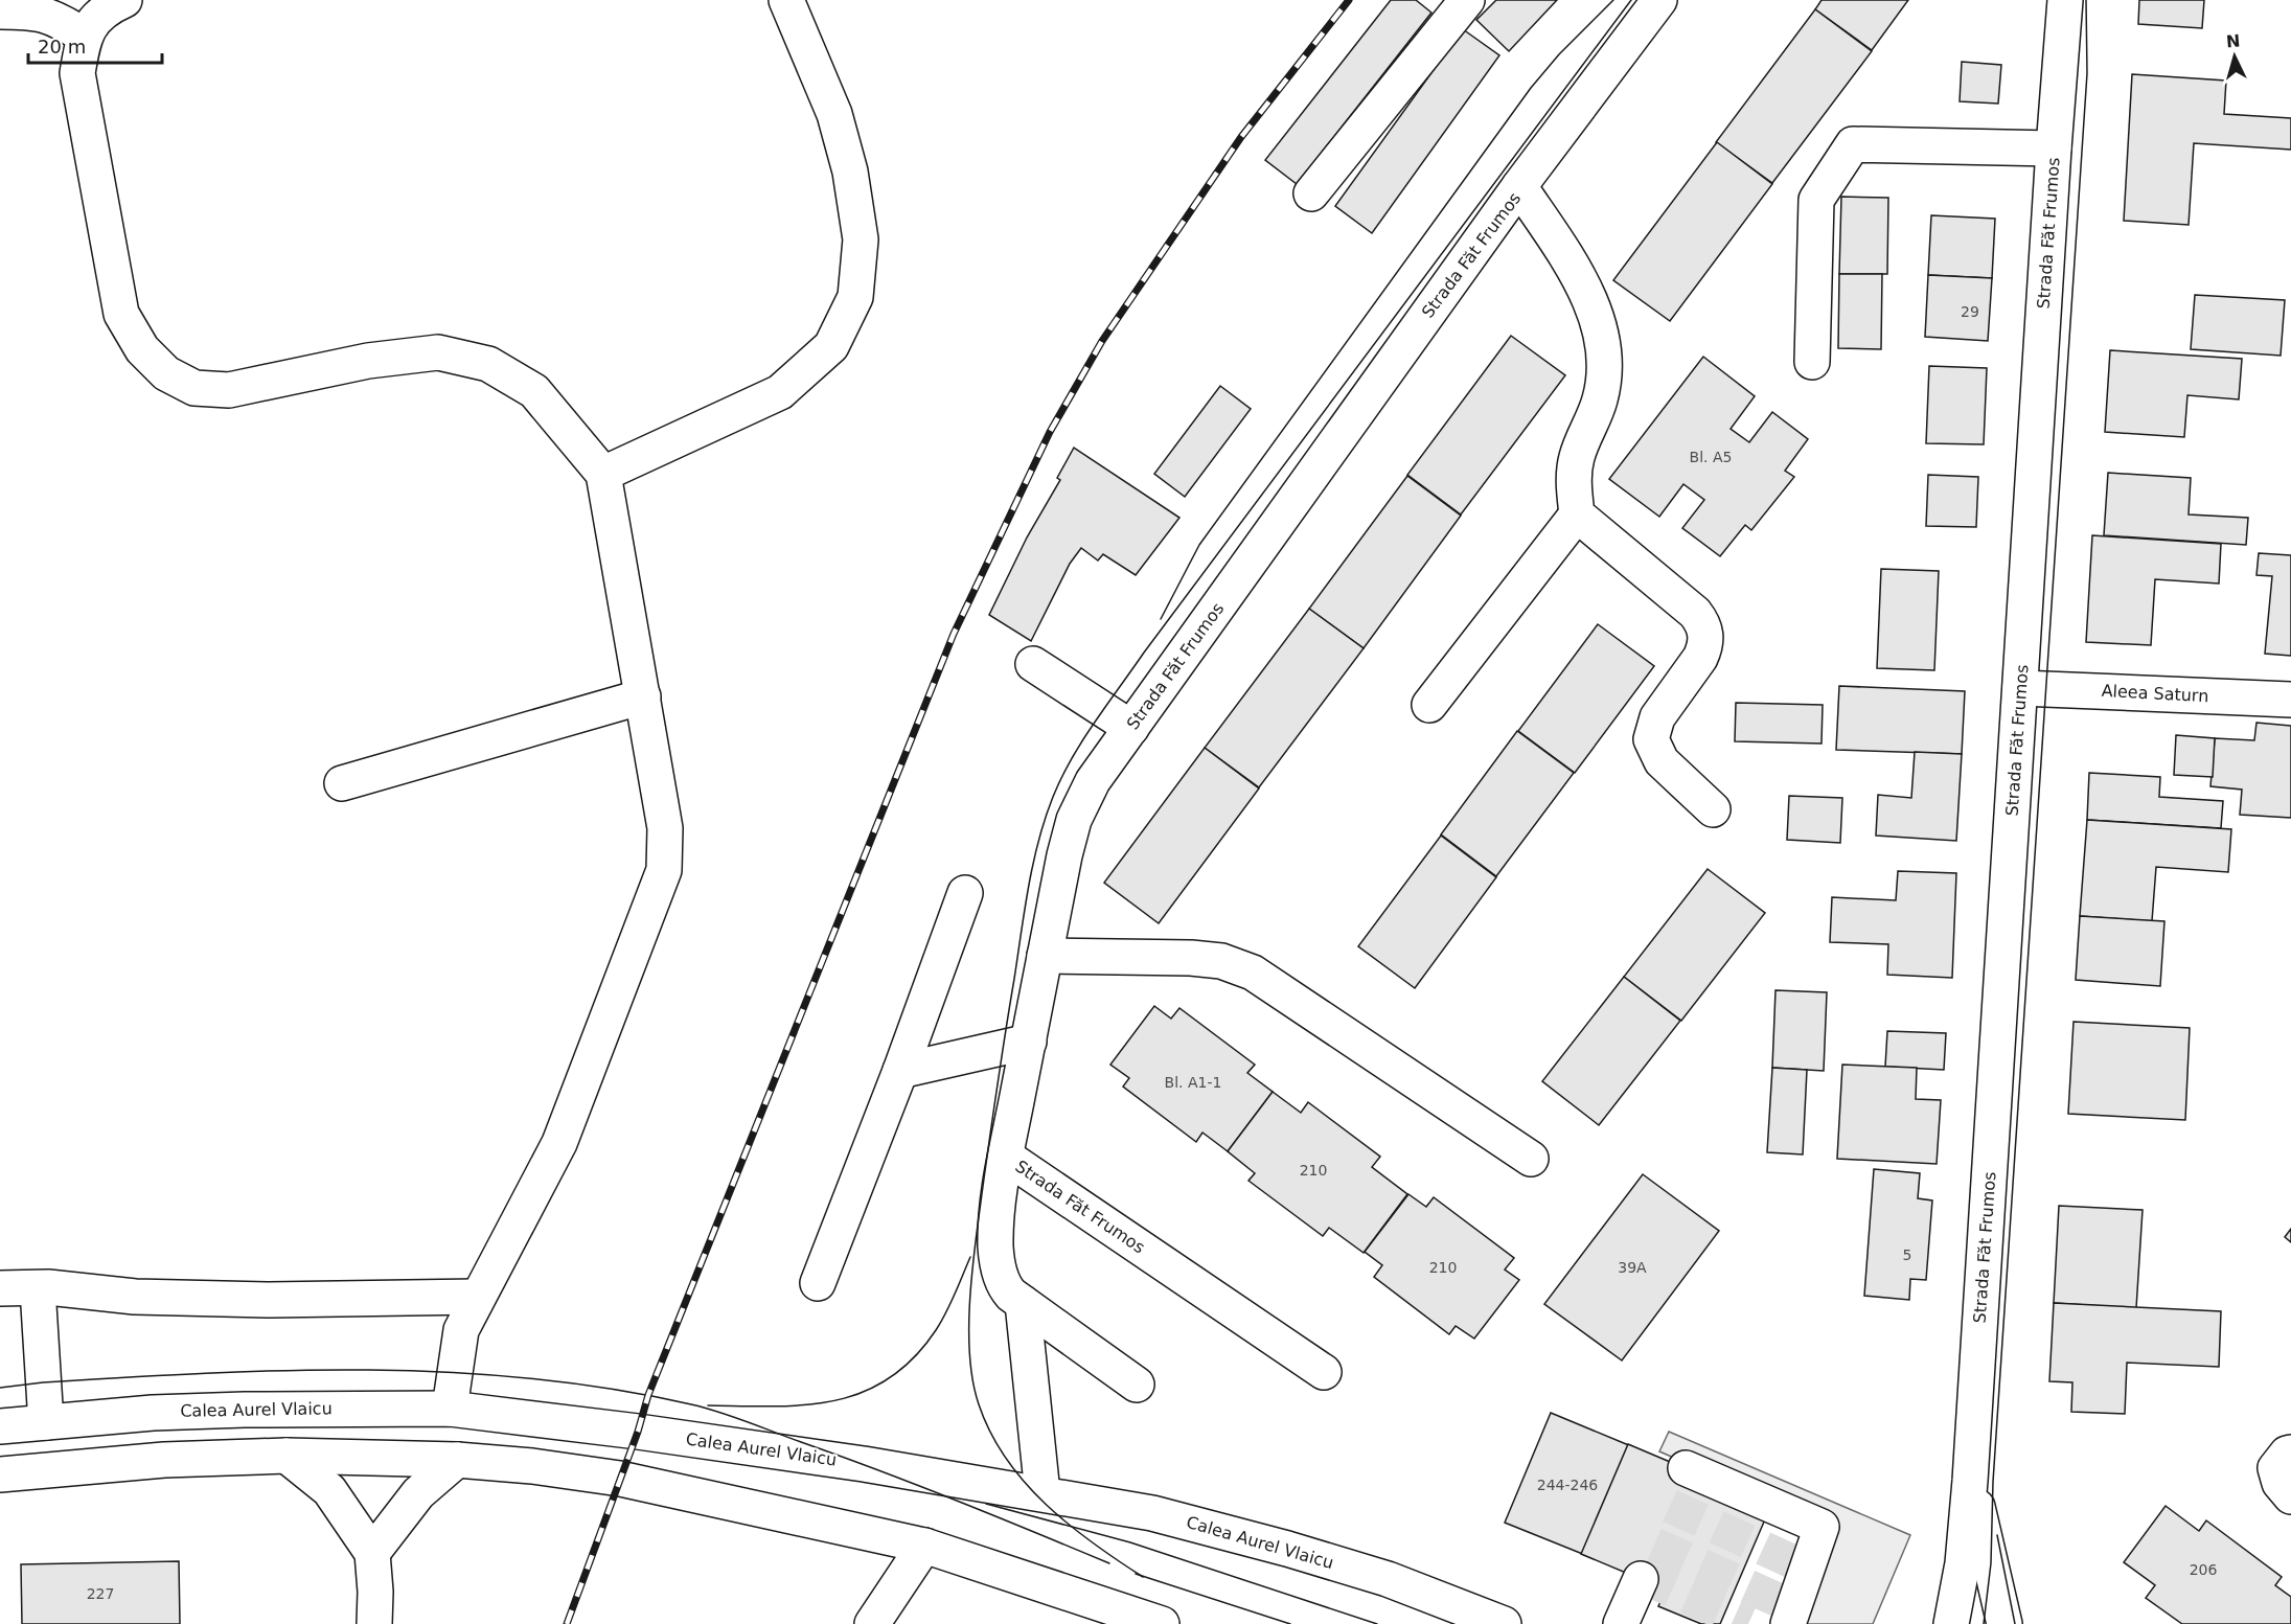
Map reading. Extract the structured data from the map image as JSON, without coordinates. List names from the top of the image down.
{
  "streets": {
    "main road": ["Strada Făt Frumos", "Aleea Saturn", "Calea Aurel Vlaicu"]
  },
  "crossings": [
    ["Strada Făt Frumos", "Aleea Saturn"]
  ],
  "house_numbers": [
    "29",
    "Bl. A5",
    "Bl. A1-1",
    "210",
    "5",
    "210",
    "39A",
    "244-246",
    "206",
    "227"
  ],
  "scale_bar": "20 m",
  "north": "top"
}
